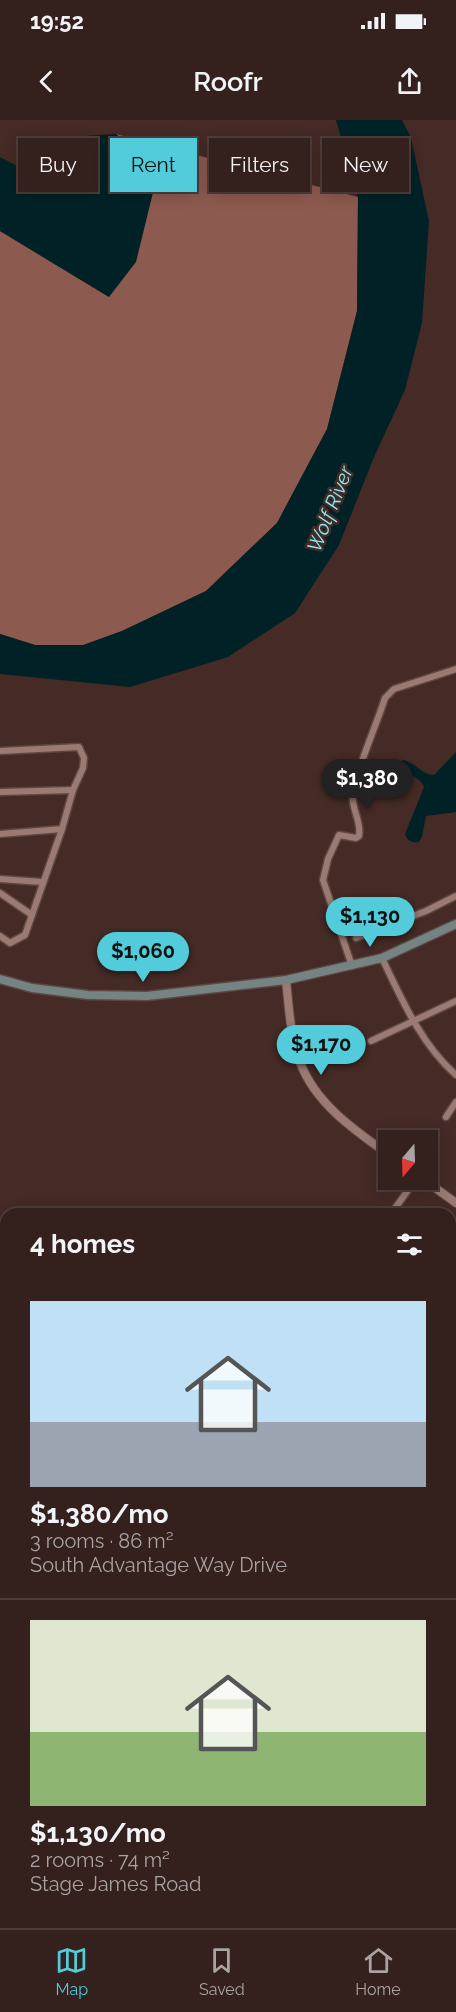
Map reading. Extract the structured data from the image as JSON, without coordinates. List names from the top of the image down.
{
  "water": ["Wolf River"],
  "north": "bottom",
  "page": {
    "status": "19:52",
    "header": "Roofr",
    "chip": [
      "Buy",
      "Rent",
      "Filters",
      "New"
    ],
    "price": [
      "$1,380",
      "$1,130",
      "$1,060",
      "$1,170"
    ],
    "heading": "4 homes",
    "list": [
      {
        "name": "$1,380/mo",
        "note": "3 rooms · 86 m² · South Advantage Way Drive"
      },
      {
        "name": "$1,130/mo",
        "note": "2 rooms · 74 m² · Stage James Road"
      }
    ],
    "tabs": ["Map", "Saved", "Home"]
  }
}
